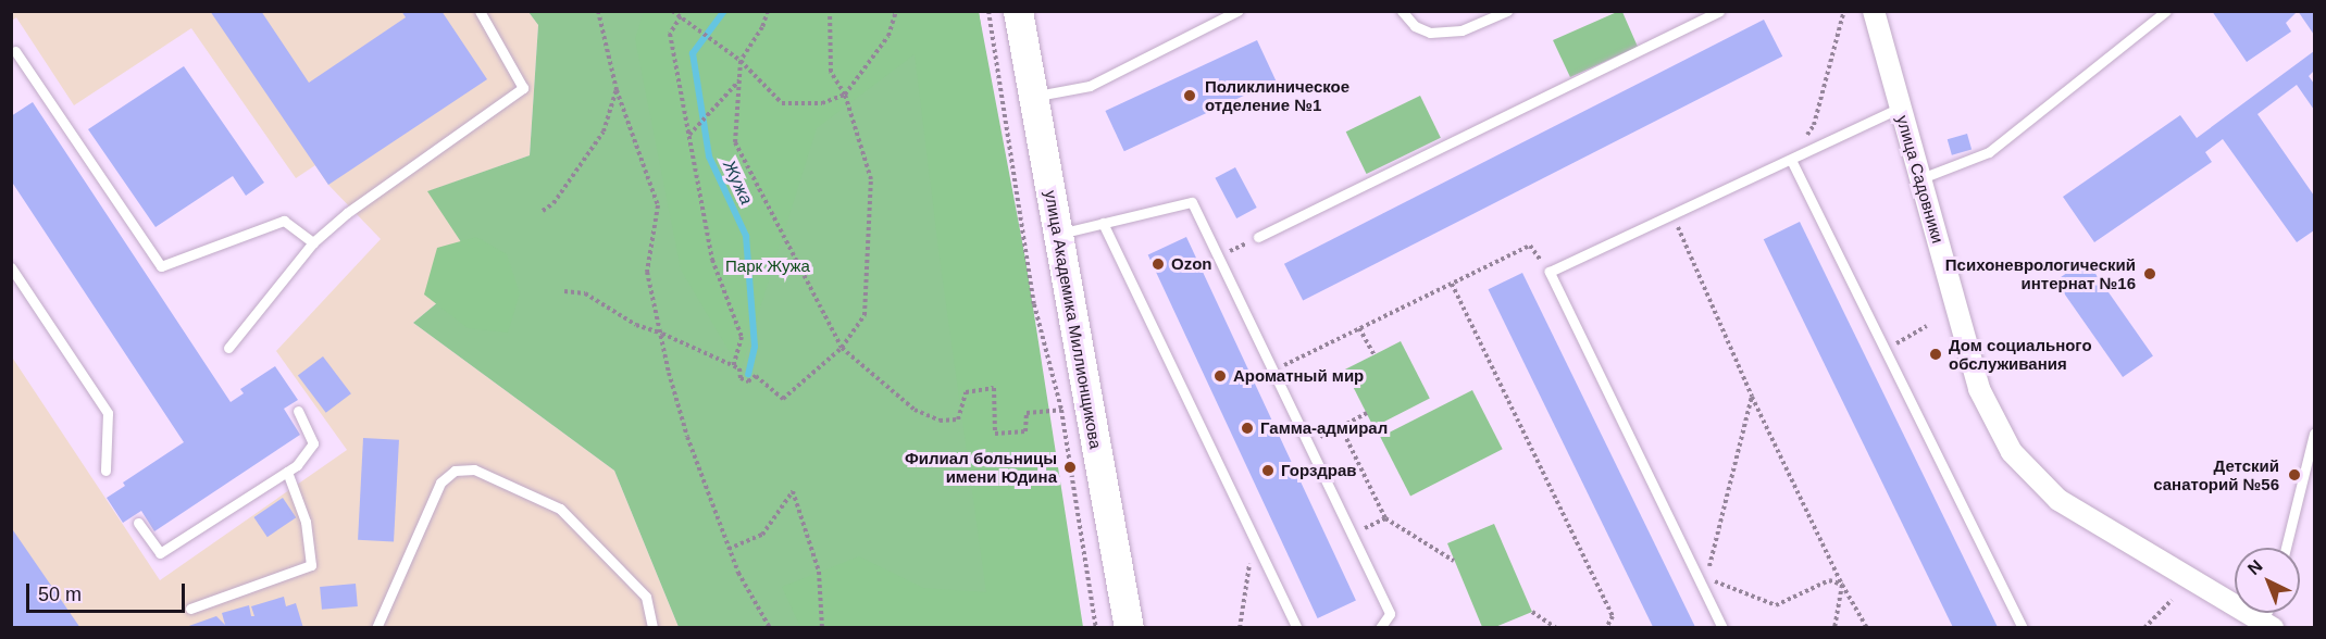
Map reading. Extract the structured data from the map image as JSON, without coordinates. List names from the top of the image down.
{
  "streets": {
    "street": ["улица Садовники", "улица Академика Миллионщикова"]
  },
  "water": ["Жужа"],
  "parks": ["Парк Жужа"],
  "places": [
    "Поликлиническое отделение №1",
    "Ozon",
    "Психоневрологический интернат №16",
    "Дом социального обслуживания",
    "Ароматный мир",
    "Гамма-адмирал",
    "Филиал больницы имени Юдина",
    "Горздрав",
    "Детский санаторий №56"
  ],
  "scale_bar": "50 m",
  "north": "top left"
}
